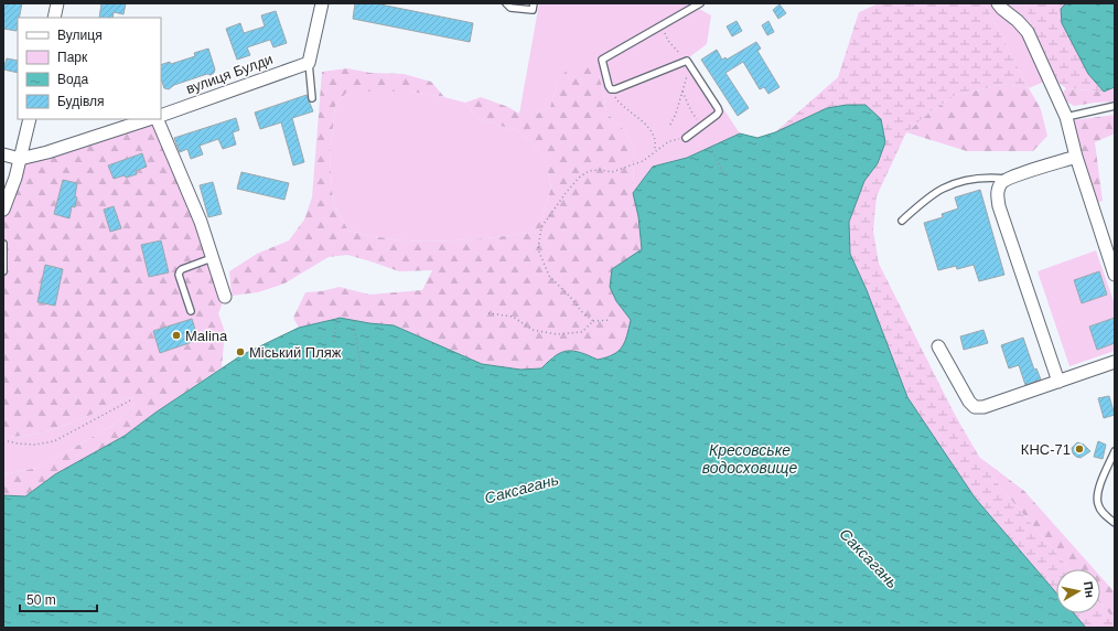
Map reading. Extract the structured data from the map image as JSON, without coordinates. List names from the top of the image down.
{
  "streets": {
    "street": ["вулиця Булди"]
  },
  "water": ["Кресовське водосховище", "Саксагань"],
  "places": ["Malina", "Міський Пляж", "КНС-71"],
  "legend": [
    "Вулиця",
    "Парк",
    "Вода",
    "Будівля"
  ],
  "scale_bar": "50 m",
  "north": "right"
}
